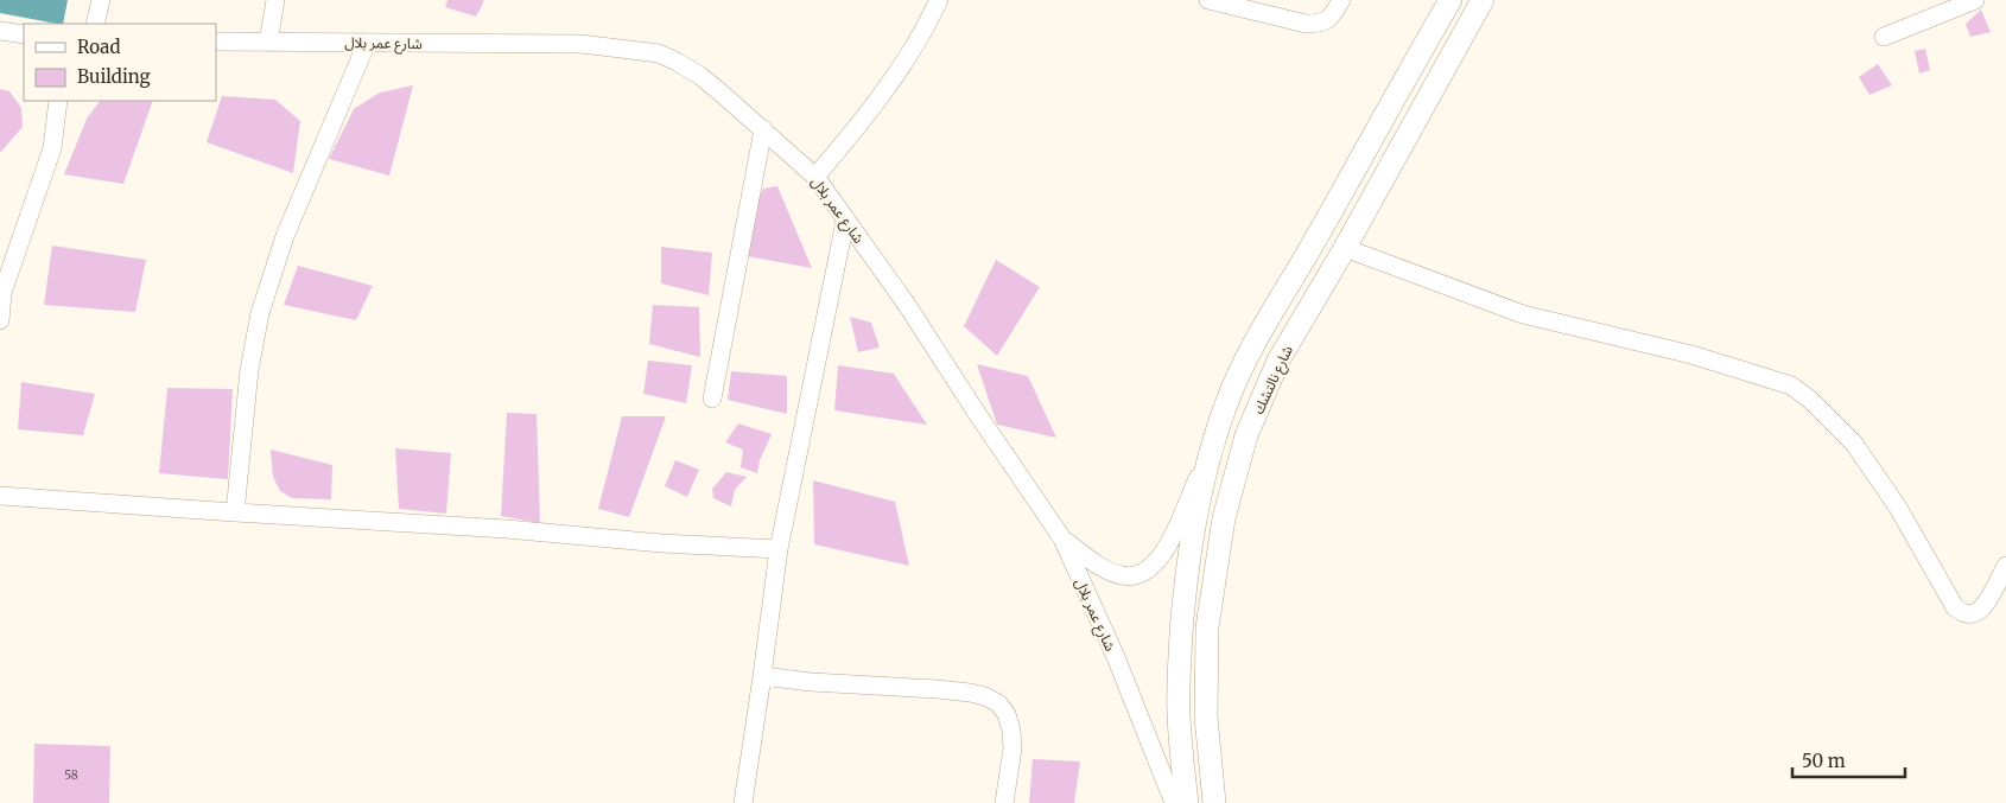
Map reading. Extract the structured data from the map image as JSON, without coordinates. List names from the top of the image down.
{
  "streets": {
    "main road": ["شارع نالتشك"],
    "street": ["شارع عمر بلال"]
  },
  "house_numbers": ["58"],
  "legend": ["Road", "Building"],
  "scale_bar": "50 m"
}
